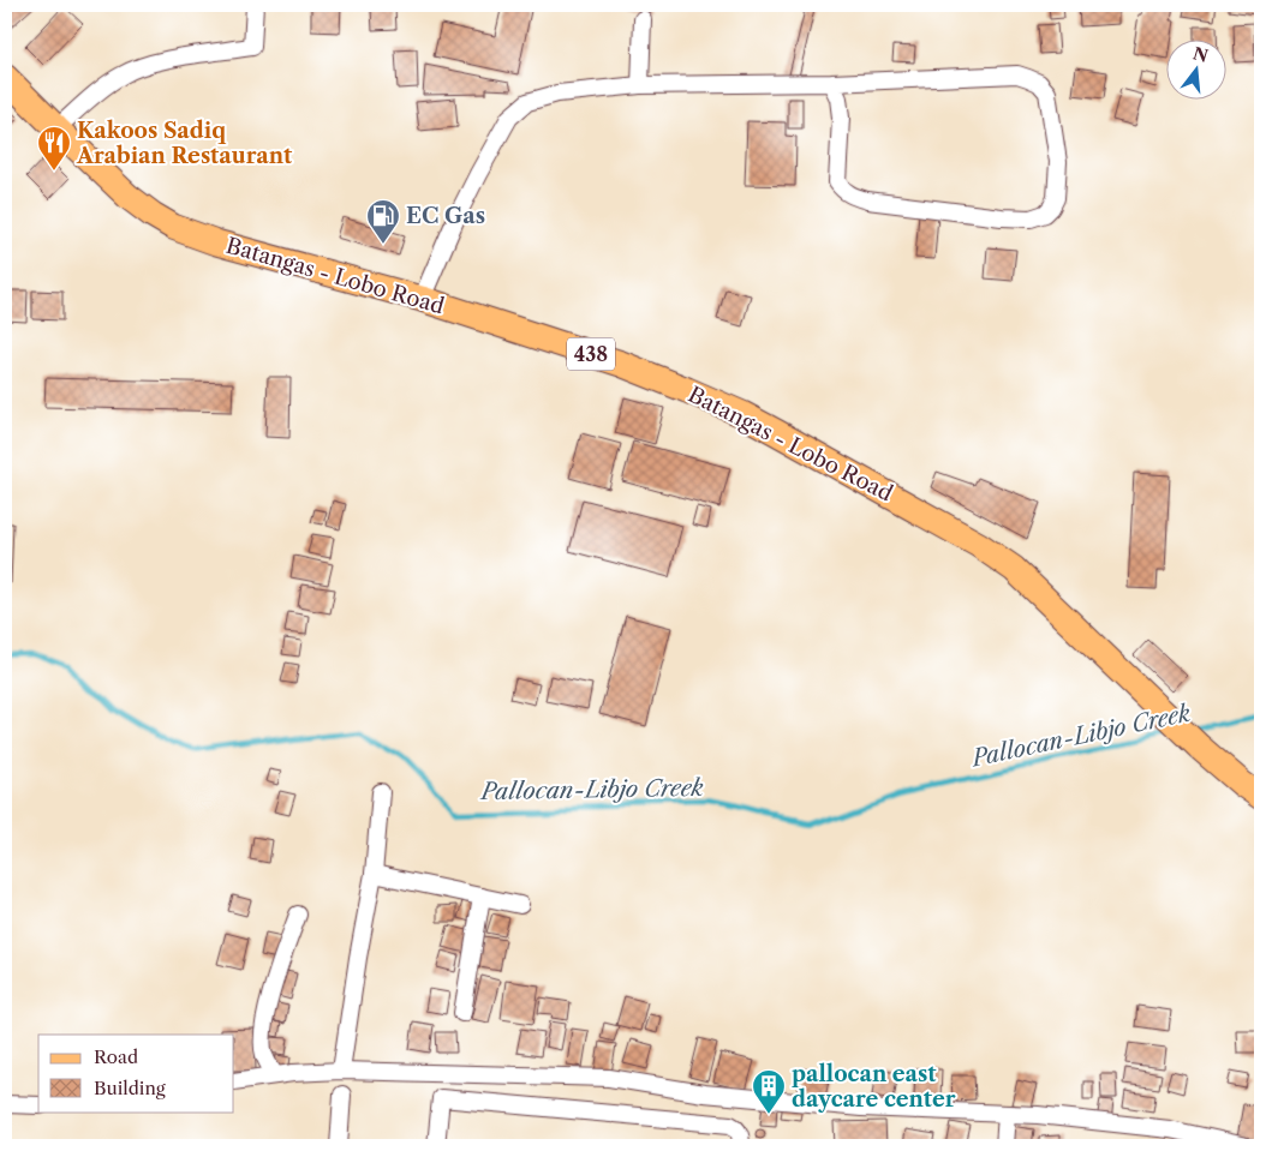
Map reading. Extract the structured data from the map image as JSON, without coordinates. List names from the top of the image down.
{
  "streets": {
    "main road": ["Batangas - Lobo Road", "438"]
  },
  "water": ["Pallocan-Libjo Creek"],
  "places": {
    "restaurant": ["Kakoos Sadiq Arabian Restaurant"],
    "fuel station": ["EC Gas"],
    "building": ["pallocan east daycare center"]
  },
  "legend": ["Road", "Building"],
  "north": "top"
}
